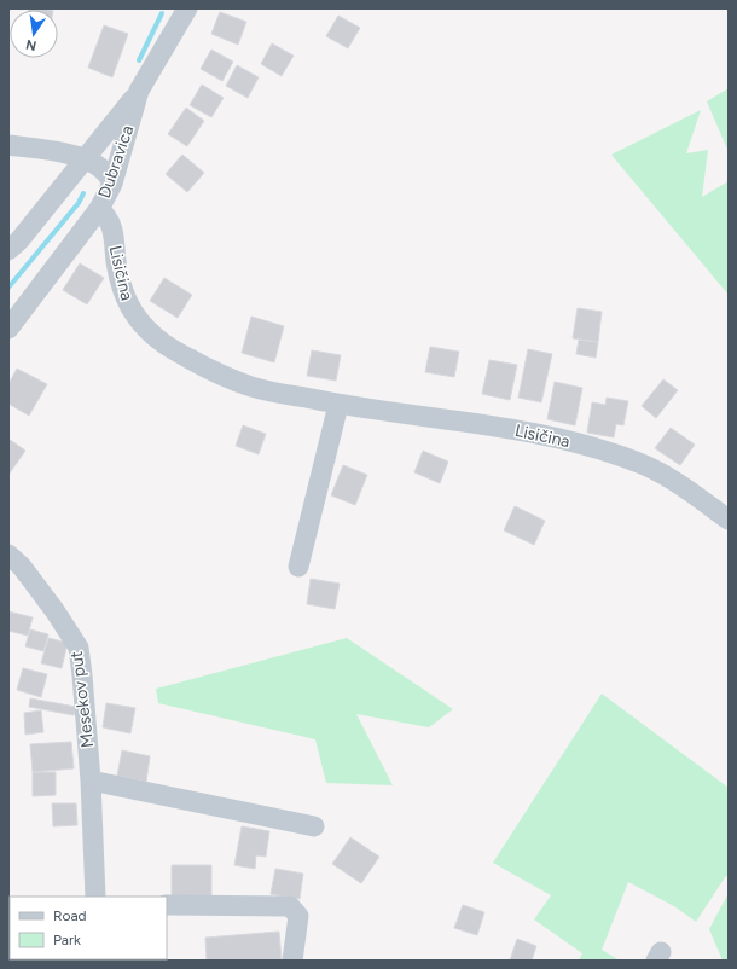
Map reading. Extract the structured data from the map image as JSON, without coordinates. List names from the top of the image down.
{
  "streets": {
    "street": ["Dubravica", "Lisičina", "Mesekov put"]
  },
  "crossings": [
    ["Dubravica", "Lisičina"]
  ],
  "legend": ["Road", "Park"],
  "north": "bottom"
}
